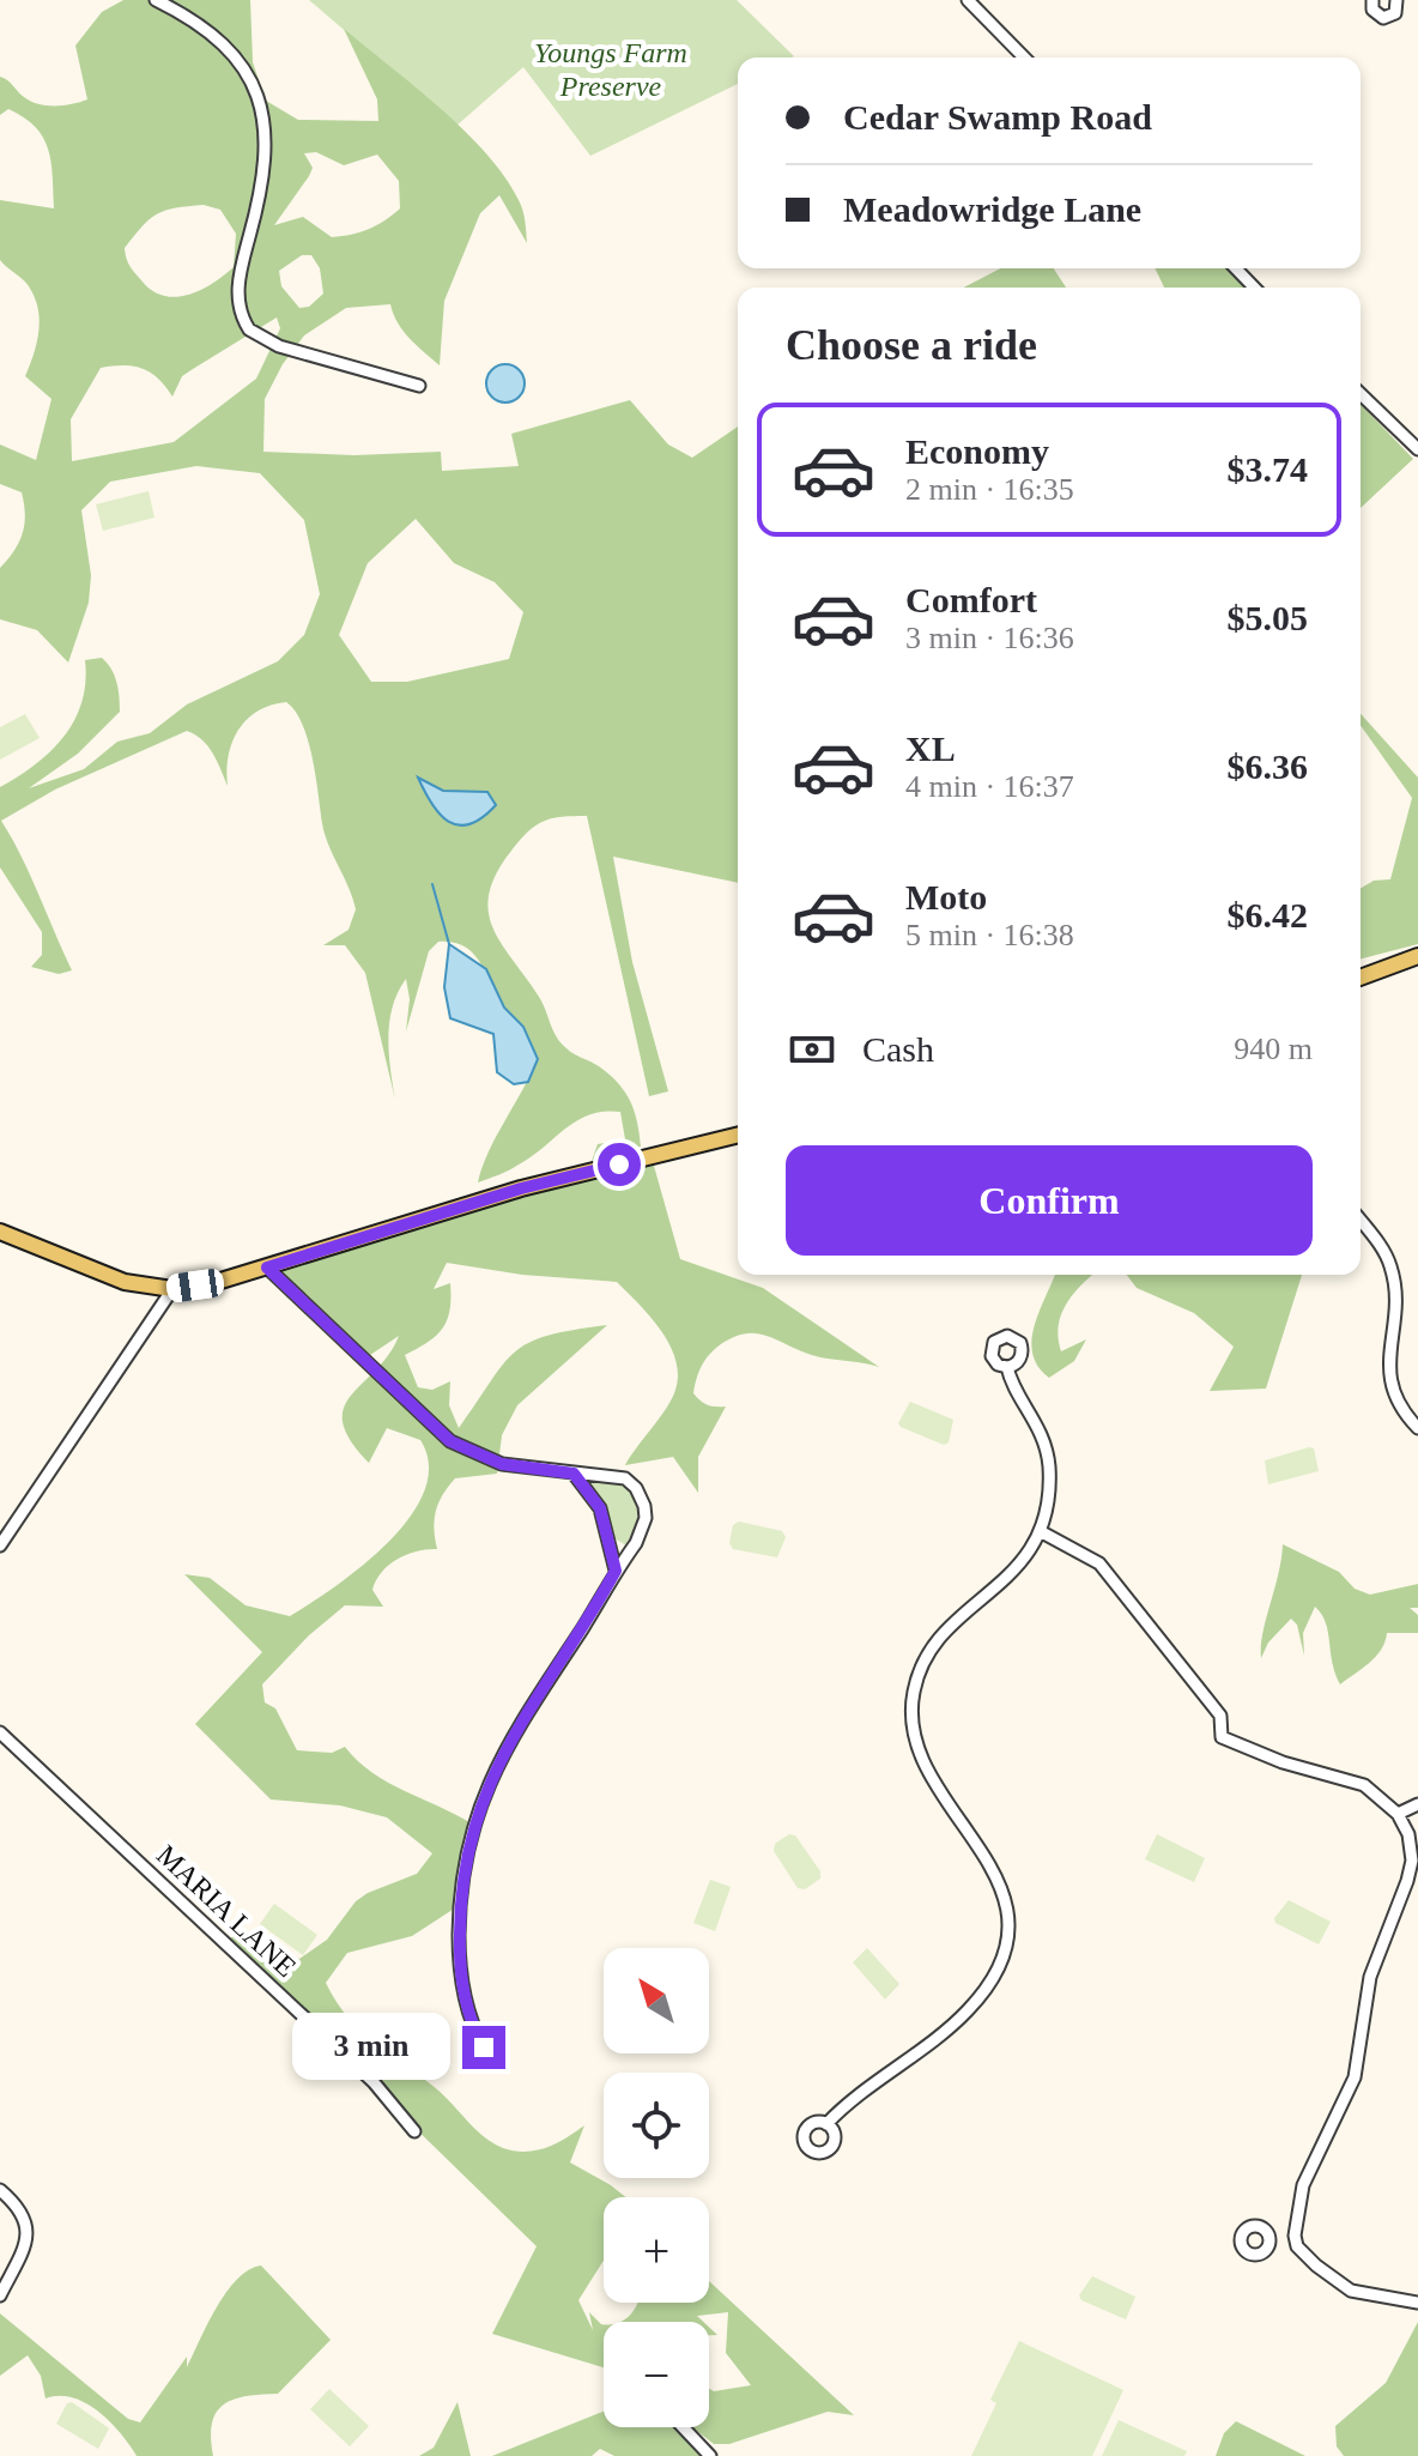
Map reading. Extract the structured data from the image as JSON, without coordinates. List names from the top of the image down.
{
  "streets": {
    "street": ["MARIA LANE"]
  },
  "parks": ["Youngs Farm Preserve"],
  "north": "top left",
  "page": {
    "banner": ["Cedar Swamp Road", "Meadowridge Lane"],
    "heading": "Choose a ride",
    "list": [
      {
        "name": "Economy",
        "note": "2 min · 16:35",
        "value": "$3.74"
      },
      {
        "name": "Comfort",
        "note": "3 min · 16:36",
        "value": "$5.05"
      },
      {
        "name": "XL",
        "note": "4 min · 16:37",
        "value": "$6.36"
      },
      {
        "name": "Moto",
        "note": "5 min · 16:38",
        "value": "$6.42"
      }
    ],
    "pay": ["Cash", "940 m"],
    "buttons": "Confirm",
    "map_buttons": ["+", "−"],
    "bubble": "3 min"
  }
}
